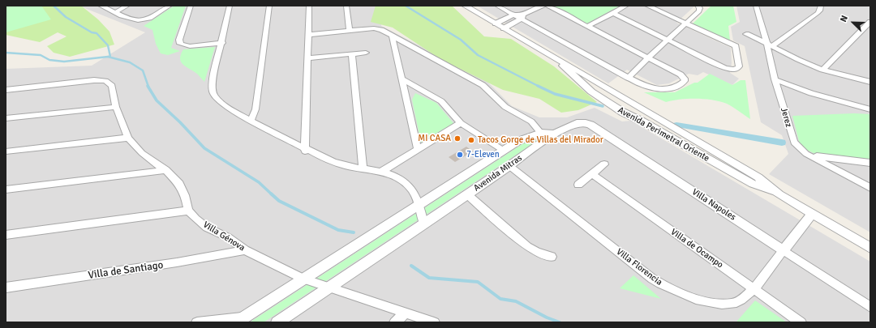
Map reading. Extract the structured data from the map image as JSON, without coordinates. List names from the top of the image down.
{
  "streets": {
    "street": [
      "Jerez",
      "Avenida Perimetral Oriente",
      "Avenida Mitras",
      "Villa Napoles",
      "Villa Génova",
      "Villa de Ocampo",
      "Villa Florencia",
      "Villa de Santiago"
    ]
  },
  "crossings": [
    ["Avenida Perimetral Oriente", "Villa Florencia"],
    ["Avenida Mitras", "Villa Napoles"],
    ["Avenida Mitras", "Villa Génova"],
    ["Avenida Mitras", "Villa Florencia"],
    ["Villa Napoles", "Villa Florencia"],
    ["Villa Génova", "Villa de Santiago"],
    ["Villa de Ocampo", "Villa Florencia"]
  ],
  "places": ["MI CASA", "Tacos Gorge de Villas del Mirador", "7-Eleven"],
  "north": "top left"
}
